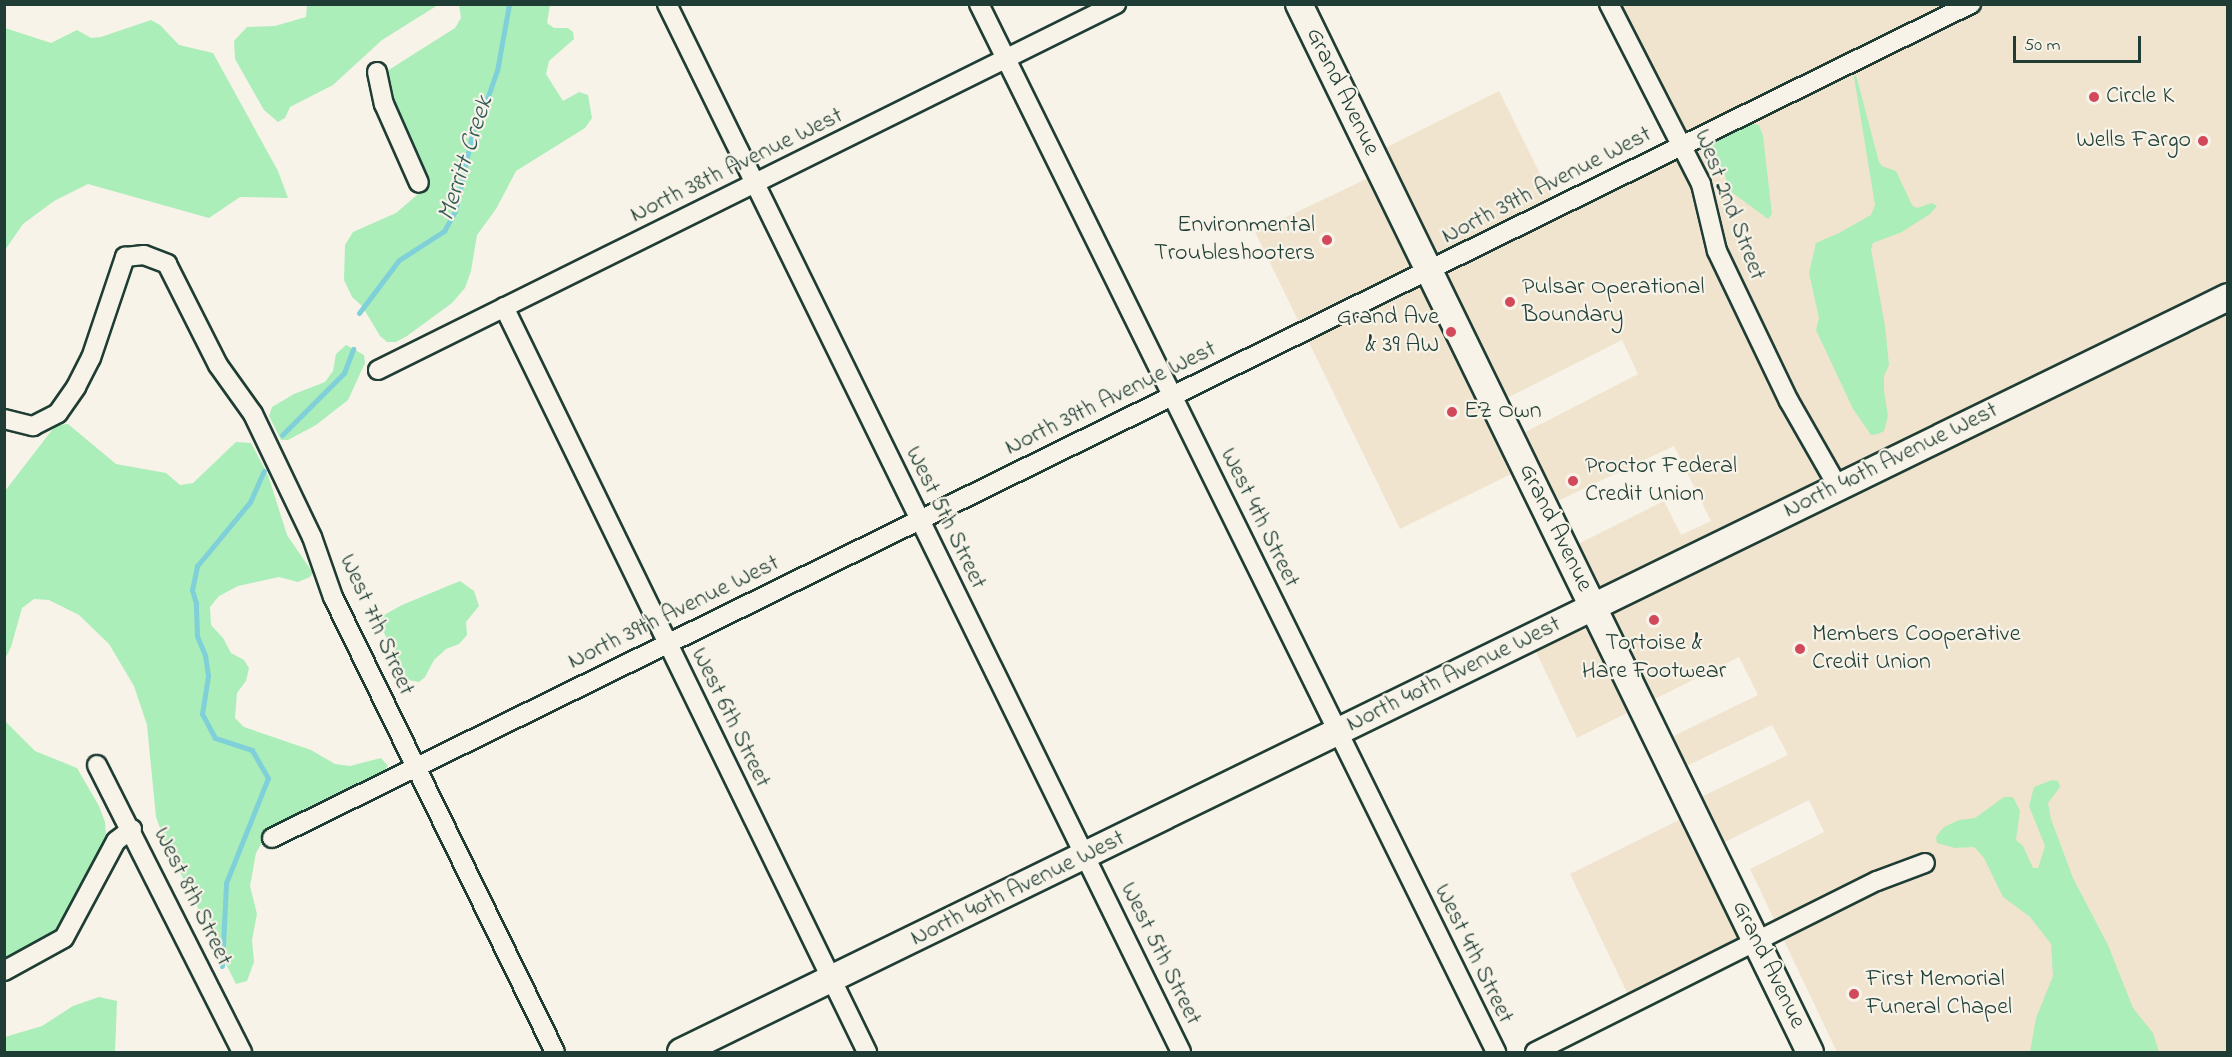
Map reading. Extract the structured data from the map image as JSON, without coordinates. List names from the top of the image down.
{
  "streets": {
    "street": [
      "Grand Avenue",
      "North 38th Avenue West",
      "North 39th Avenue West",
      "West 2nd Street",
      "North 40th Avenue West",
      "West 5th Street",
      "West 4th Street",
      "West 7th Street",
      "West 6th Street",
      "West 8th Street"
    ]
  },
  "crossings": [
    ["Grand Avenue", "North 39th Avenue West"],
    ["Grand Avenue", "North 40th Avenue West"],
    ["North 38th Avenue West", "West 5th Street"],
    ["North 38th Avenue West", "West 4th Street"],
    ["North 38th Avenue West", "West 6th Street"],
    ["North 39th Avenue West", "West 2nd Street"],
    ["North 39th Avenue West", "West 5th Street"],
    ["North 39th Avenue West", "West 4th Street"],
    ["North 39th Avenue West", "West 7th Street"],
    ["North 39th Avenue West", "West 6th Street"],
    ["West 2nd Street", "North 40th Avenue West"],
    ["North 40th Avenue West", "West 5th Street"],
    ["North 40th Avenue West", "West 4th Street"],
    ["North 40th Avenue West", "West 6th Street"]
  ],
  "water": ["Merritt Creek"],
  "places": [
    "Circle K",
    "Wells Fargo",
    "Environmental Troubleshooters",
    "Pulsar Operational Boundary",
    "Grand Ave & 39 AW",
    "EZ Own",
    "Proctor Federal Credit Union",
    "Tortoise & Hare Footwear",
    "Members Cooperative Credit Union",
    "First Memorial Funeral Chapel"
  ],
  "scale_bar": "50 m"
}
